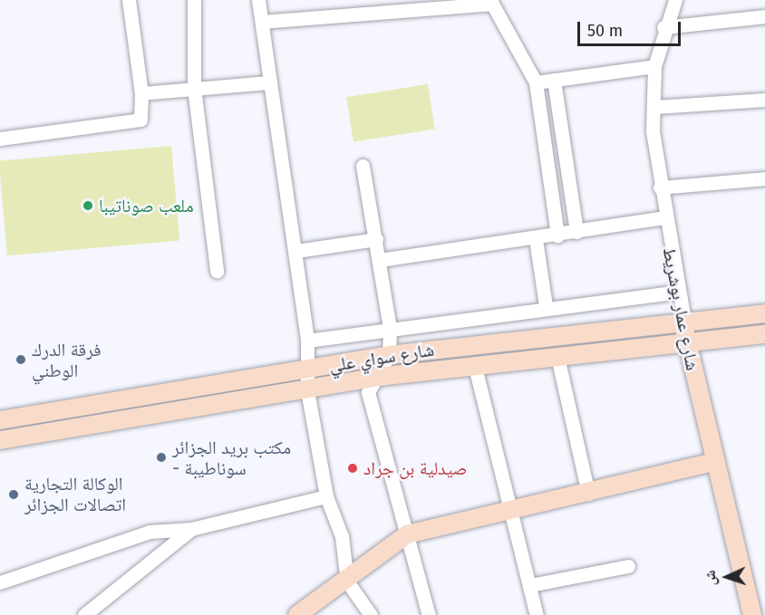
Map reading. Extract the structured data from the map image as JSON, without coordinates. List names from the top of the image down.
{
  "streets": {
    "main road": ["شارع عمار بوشريط", "شارع سواي علي"]
  },
  "crossings": [
    ["شارع عمار بوشريط", "شارع سواي علي"]
  ],
  "places": [
    "ملعب صوناتيبا",
    "فرقة الدرك الوطني",
    "مكتب بريد الجزائر - سوناطيبة",
    "صيدلية بن جراد",
    "الوكالة التجارية اتصالات الجزائر"
  ],
  "scale_bar": "50 m",
  "north": "left"
}
